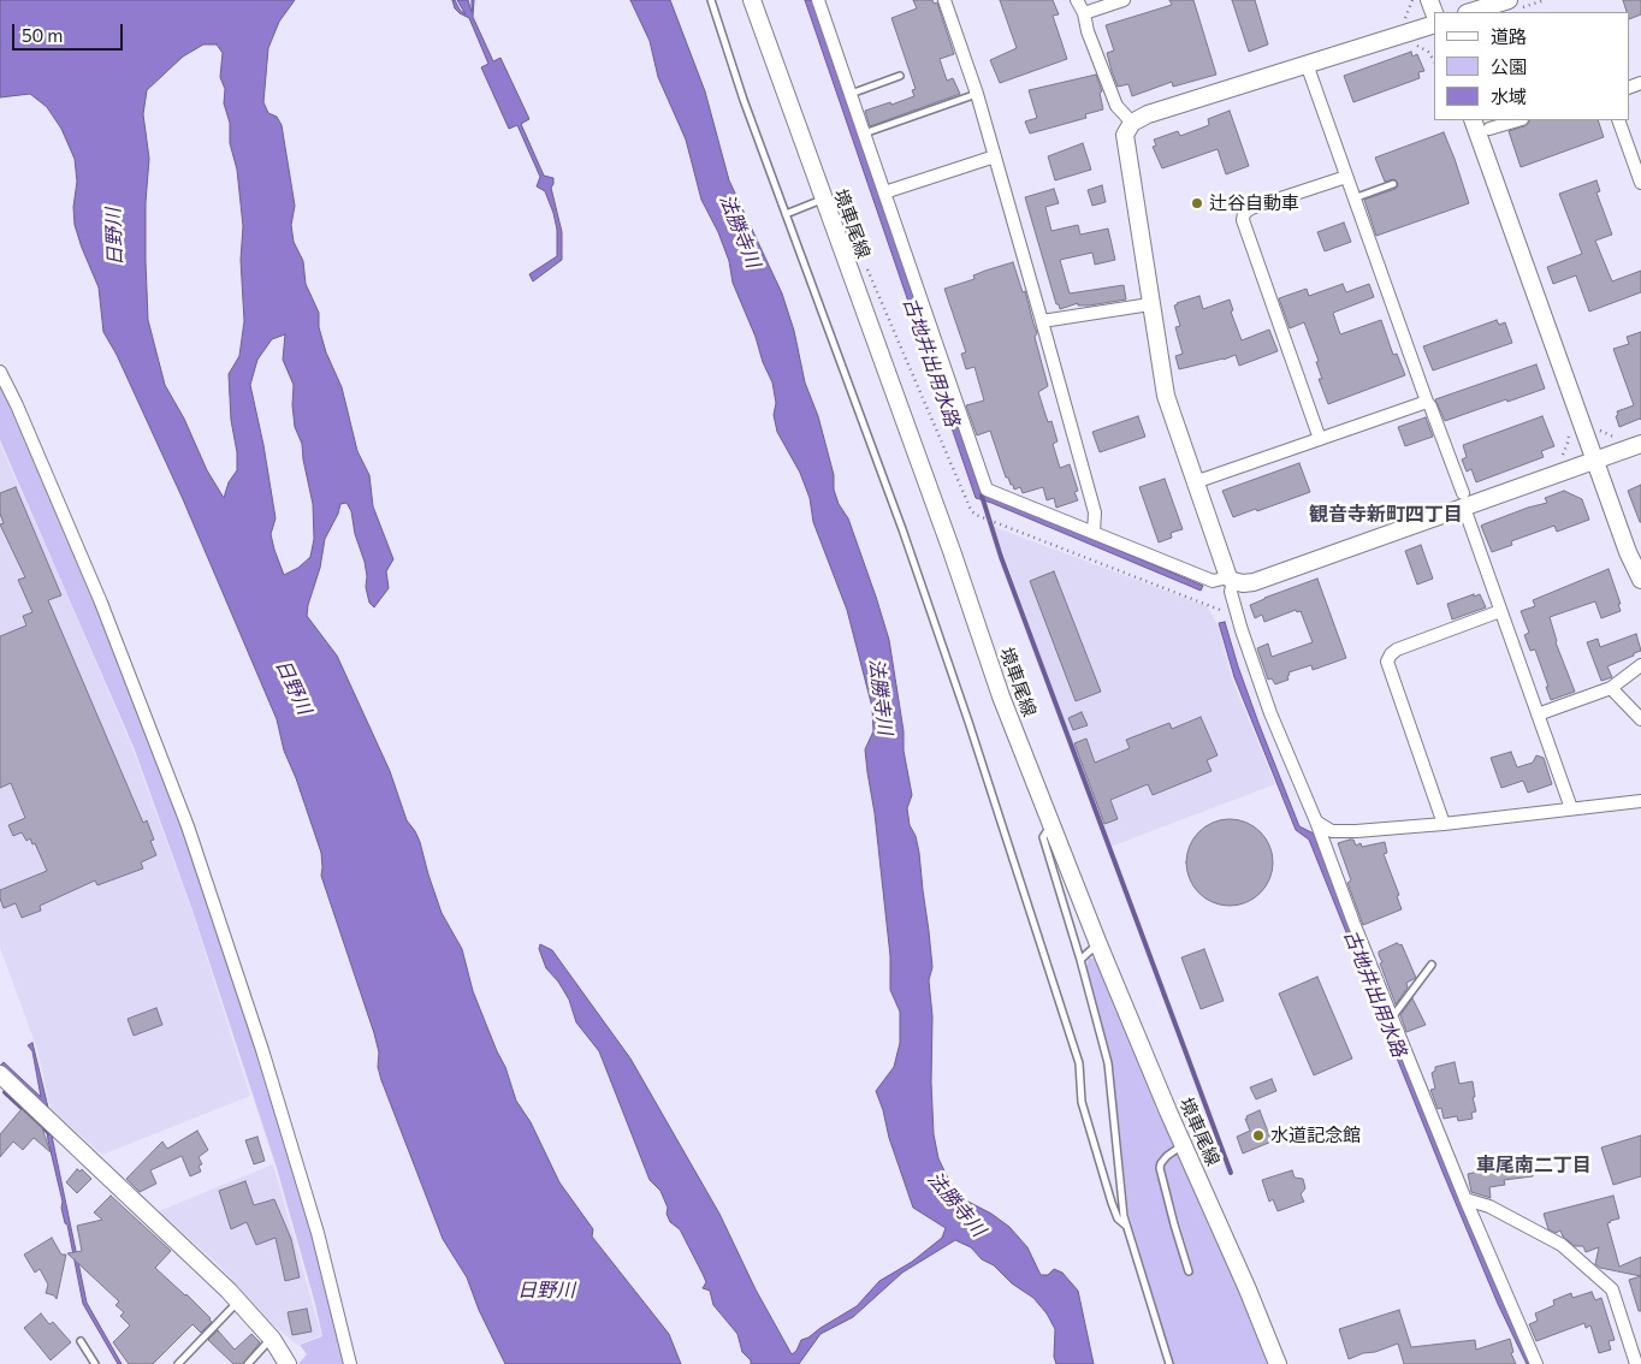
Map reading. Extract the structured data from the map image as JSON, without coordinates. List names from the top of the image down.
{
  "streets": {
    "street": ["境車尾線"]
  },
  "districts": ["観音寺新町四丁目", "車尾南二丁目"],
  "water": ["法勝寺川", "日野川", "古地井出用水路"],
  "places": ["辻谷自動車", "水道記念館"],
  "legend": ["道路", "公園", "水域"],
  "scale_bar": "50 m"
}
